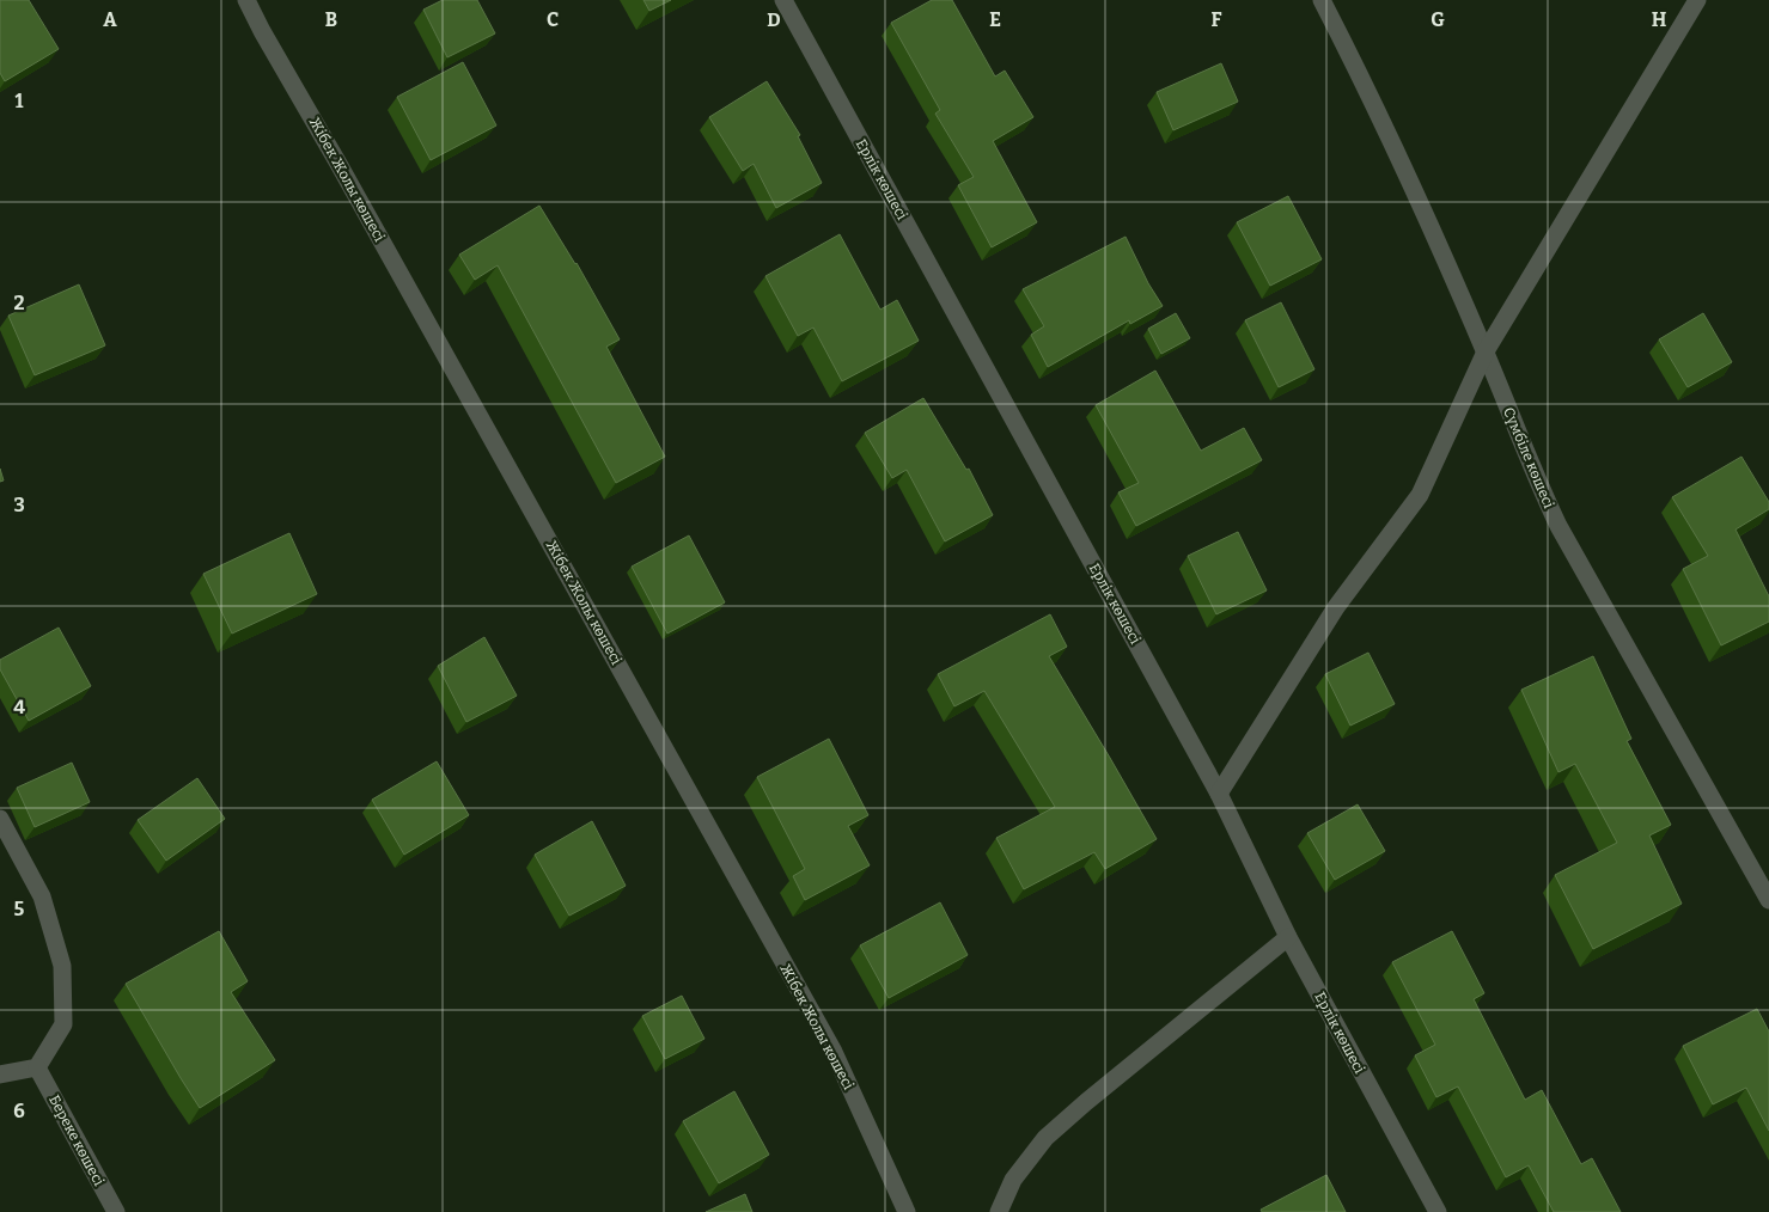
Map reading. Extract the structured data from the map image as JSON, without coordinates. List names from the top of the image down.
{
  "streets": {
    "street": [
      "Жібек Жолы көшесі",
      "Ерлік көшесі",
      "Сүмбіле көшесі",
      "Береке көшесі"
    ]
  },
  "grid": {
    "columns": [
      "A",
      "B",
      "C",
      "D",
      "E",
      "F",
      "G",
      "H"
    ],
    "rows": [
      "1",
      "2",
      "3",
      "4",
      "5",
      "6"
    ]
  }
}
